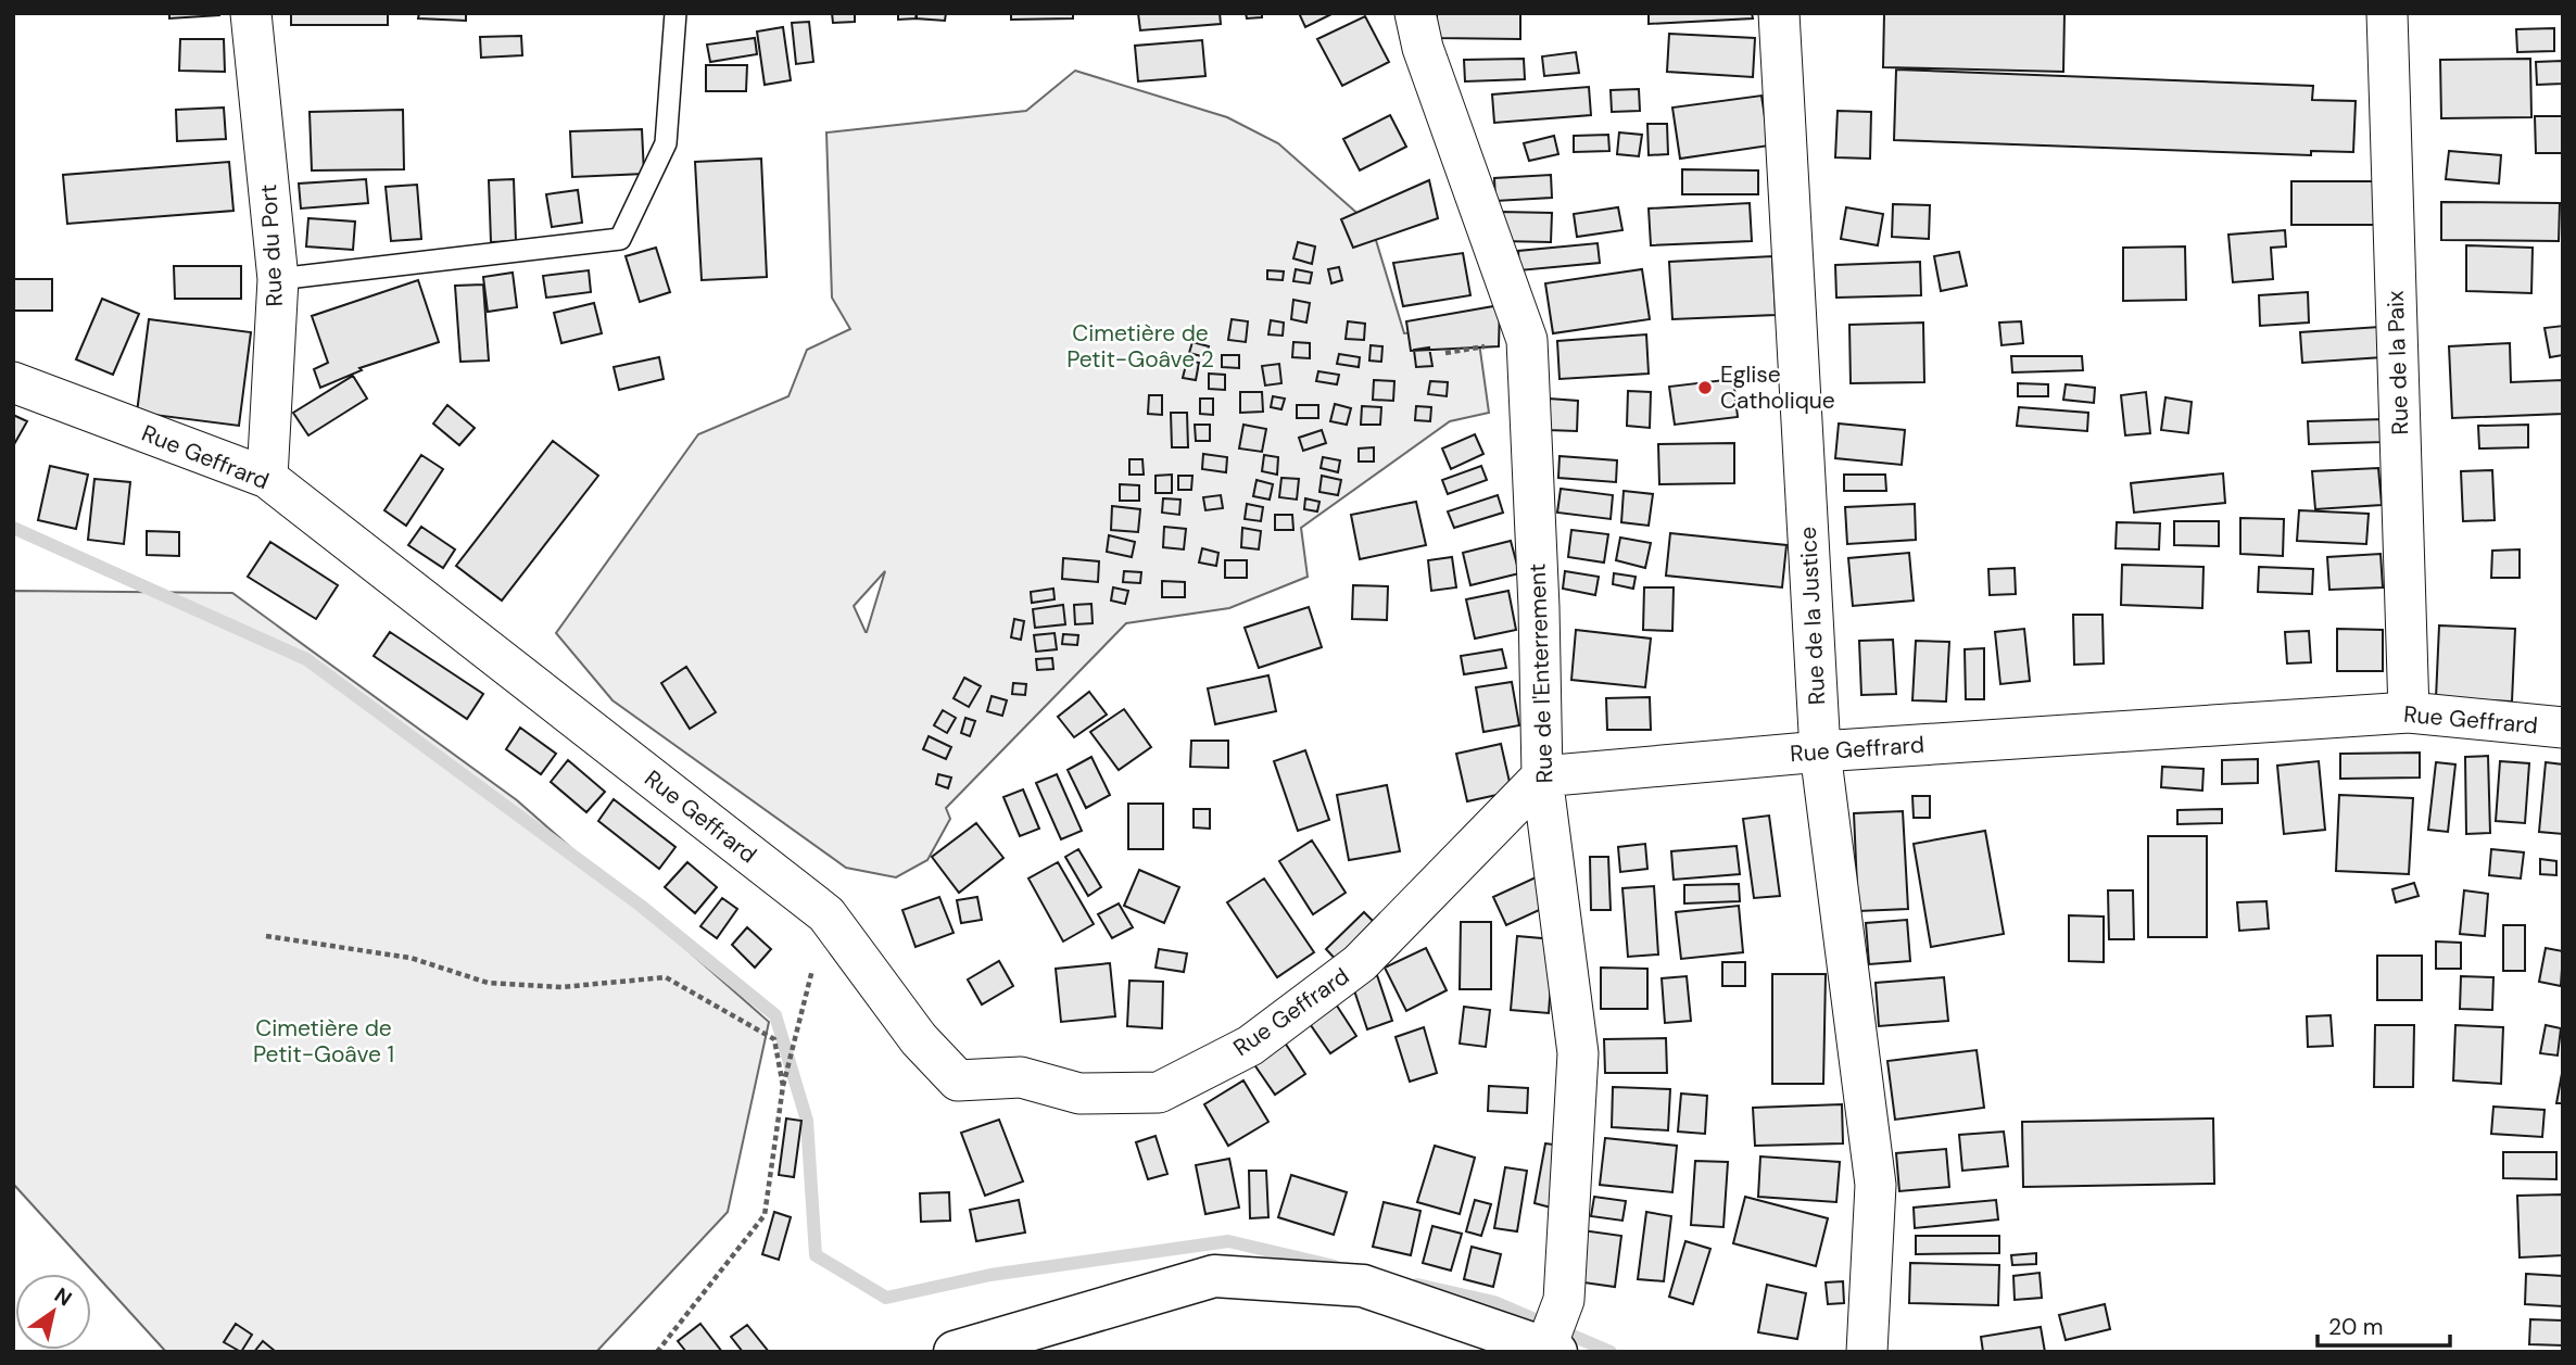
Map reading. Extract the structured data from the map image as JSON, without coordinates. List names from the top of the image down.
{
  "streets": {
    "street": [
      "Rue du Port",
      "Rue de la Paix",
      "Rue Geffrard",
      "Rue de la Justice",
      "Rue de l'Enterrement"
    ]
  },
  "crossings": [
    ["Rue du Port", "Rue Geffrard"],
    ["Rue de la Paix", "Rue Geffrard"],
    ["Rue Geffrard", "Rue de la Justice"],
    ["Rue Geffrard", "Rue de l'Enterrement"]
  ],
  "parks": ["Cimetière de Petit-Goâve 2", "Cimetière de Petit-Goâve 1"],
  "places": ["Eglise Catholique"],
  "scale_bar": "20 m",
  "north": "top right"
}
